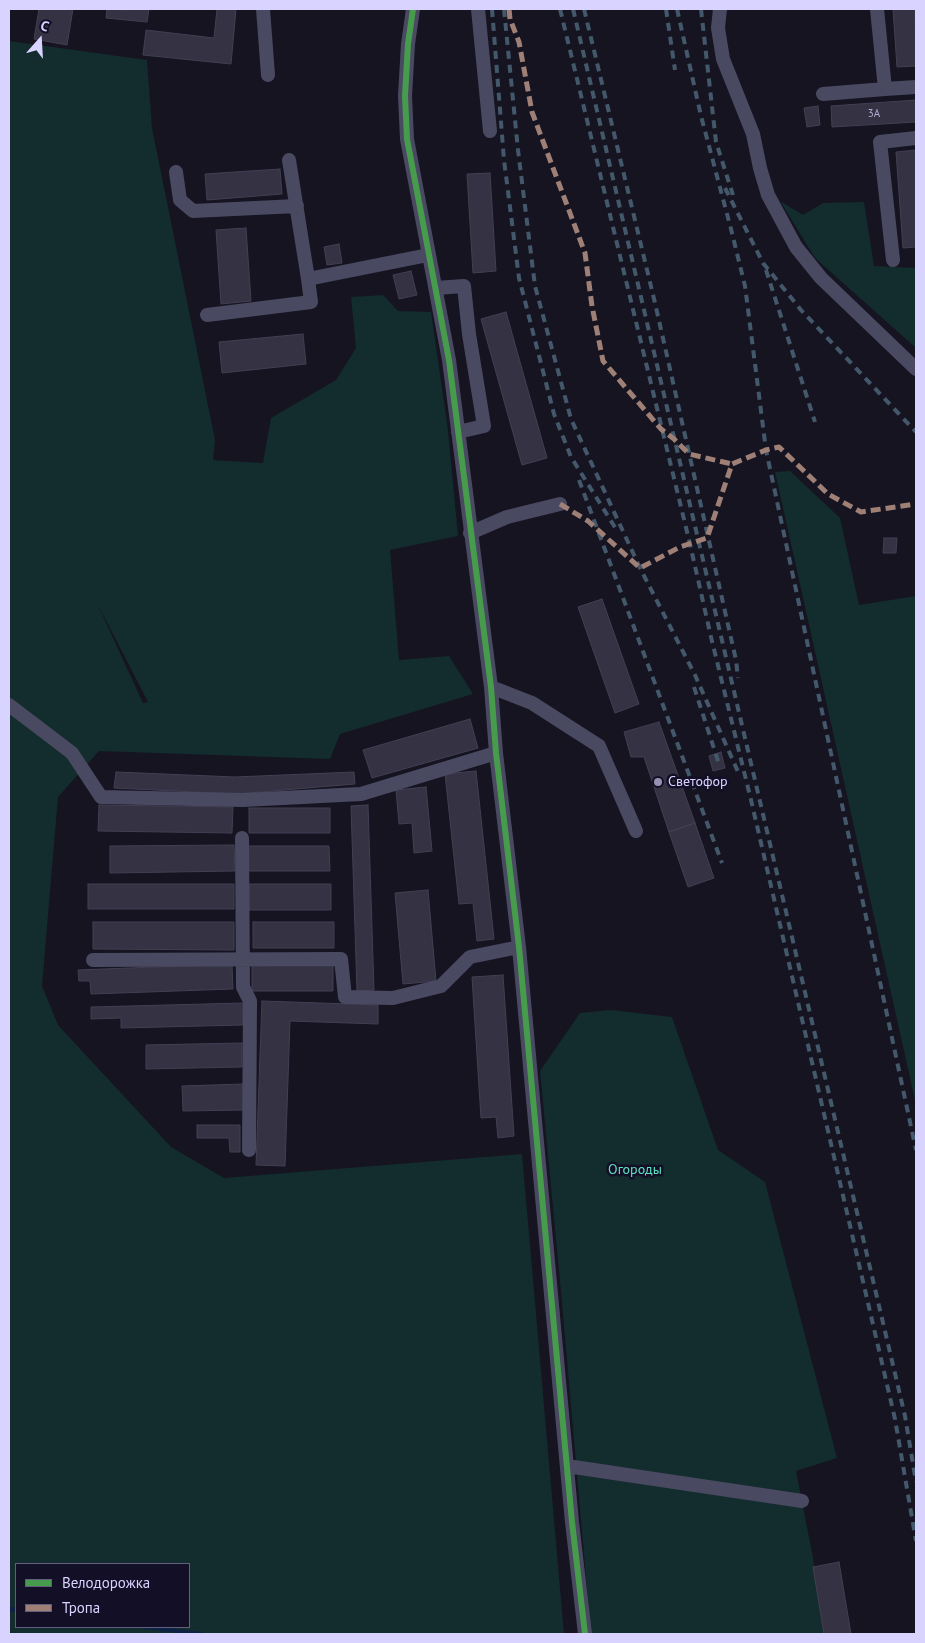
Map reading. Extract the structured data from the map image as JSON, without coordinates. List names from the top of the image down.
{
  "parks": ["Огороды"],
  "places": ["Светофор"],
  "house_numbers": ["3А"],
  "legend": ["Велодорожка", "Тропа"],
  "north": "top"
}
